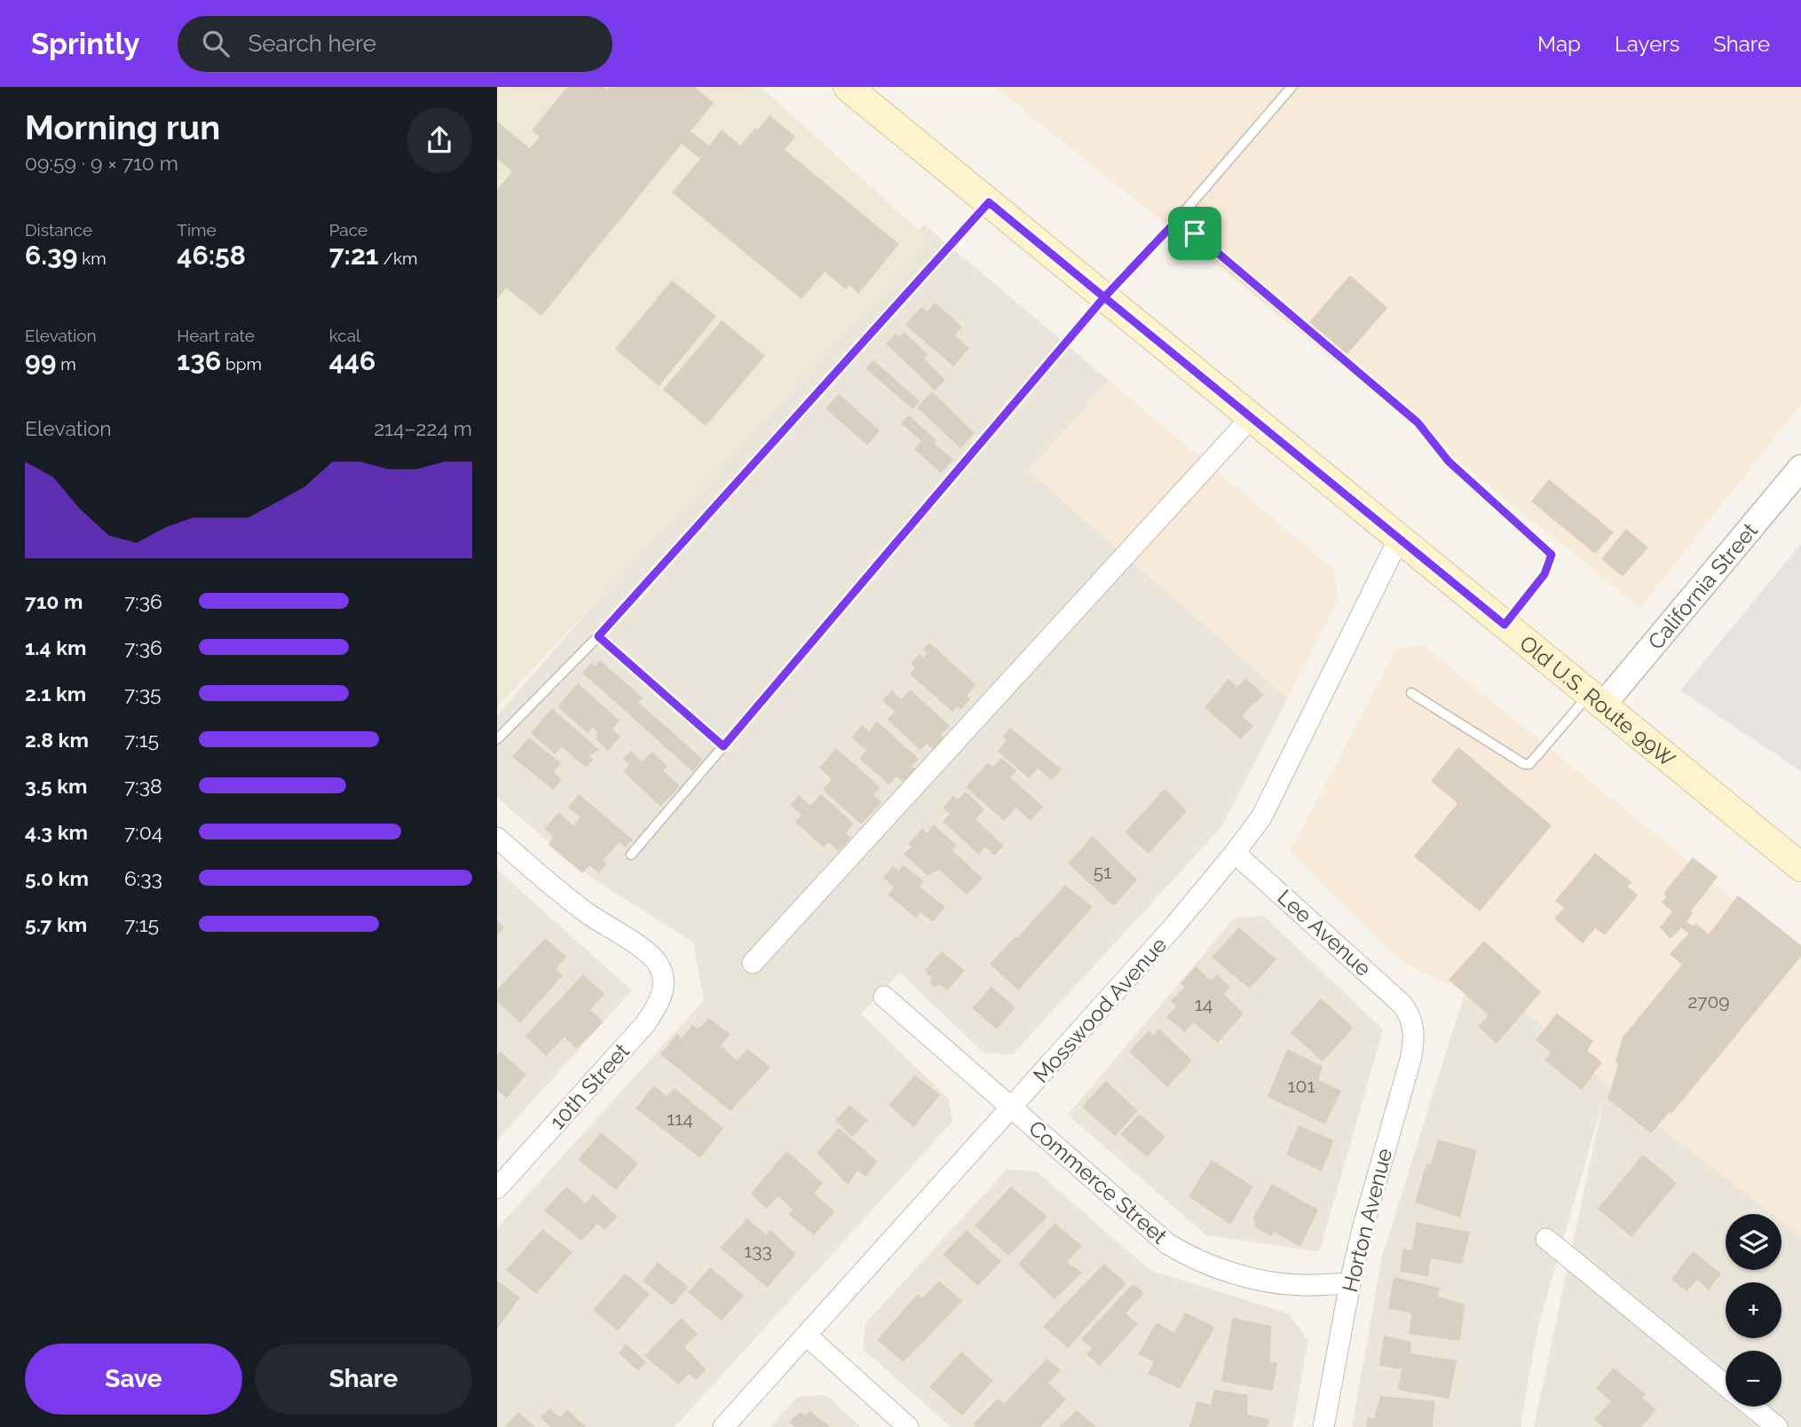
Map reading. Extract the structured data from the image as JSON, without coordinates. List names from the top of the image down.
{
  "streets": {
    "main road": ["Old U.S. Route 99W"],
    "street": [
      "California Street",
      "Lee Avenue",
      "Mosswood Avenue",
      "10th Street",
      "Commerce Street",
      "Horton Avenue"
    ]
  },
  "crossings": [
    ["California Street", "Old U.S. Route 99W"],
    ["Old U.S. Route 99W", "Mosswood Avenue"],
    ["Lee Avenue", "Mosswood Avenue"],
    ["Lee Avenue", "Horton Avenue"],
    ["Mosswood Avenue", "Commerce Street"],
    ["Commerce Street", "Horton Avenue"]
  ],
  "house_numbers": [
    "51",
    "2709",
    "14",
    "101",
    "114",
    "133"
  ],
  "page": {
    "header": "Sprintly",
    "search": "Search here",
    "nav": ["Map", "Layers", "Share"],
    "heading": ["Morning run", "09:59 · 9 × 710 m"],
    "stats": [
      ["Distance", "6.39 km"],
      ["Time", "46:58"],
      ["Pace", "7:21 /km"],
      ["Elevation", "99 m"],
      ["Heart rate", "136 bpm"],
      ["kcal", "446"]
    ],
    "chart": ["Elevation", "214–224 m"],
    "list": [
      {
        "name": "710 m",
        "note": "7:36"
      },
      {
        "name": "1.4 km",
        "note": "7:36"
      },
      {
        "name": "2.1 km",
        "note": "7:35"
      },
      {
        "name": "2.8 km",
        "note": "7:15"
      },
      {
        "name": "3.5 km",
        "note": "7:38"
      },
      {
        "name": "4.3 km",
        "note": "7:04"
      },
      {
        "name": "5.0 km",
        "note": "6:33"
      },
      {
        "name": "5.7 km",
        "note": "7:15"
      }
    ],
    "map_buttons": ["+", "−"],
    "buttons": ["Save", "Share"]
  }
}
